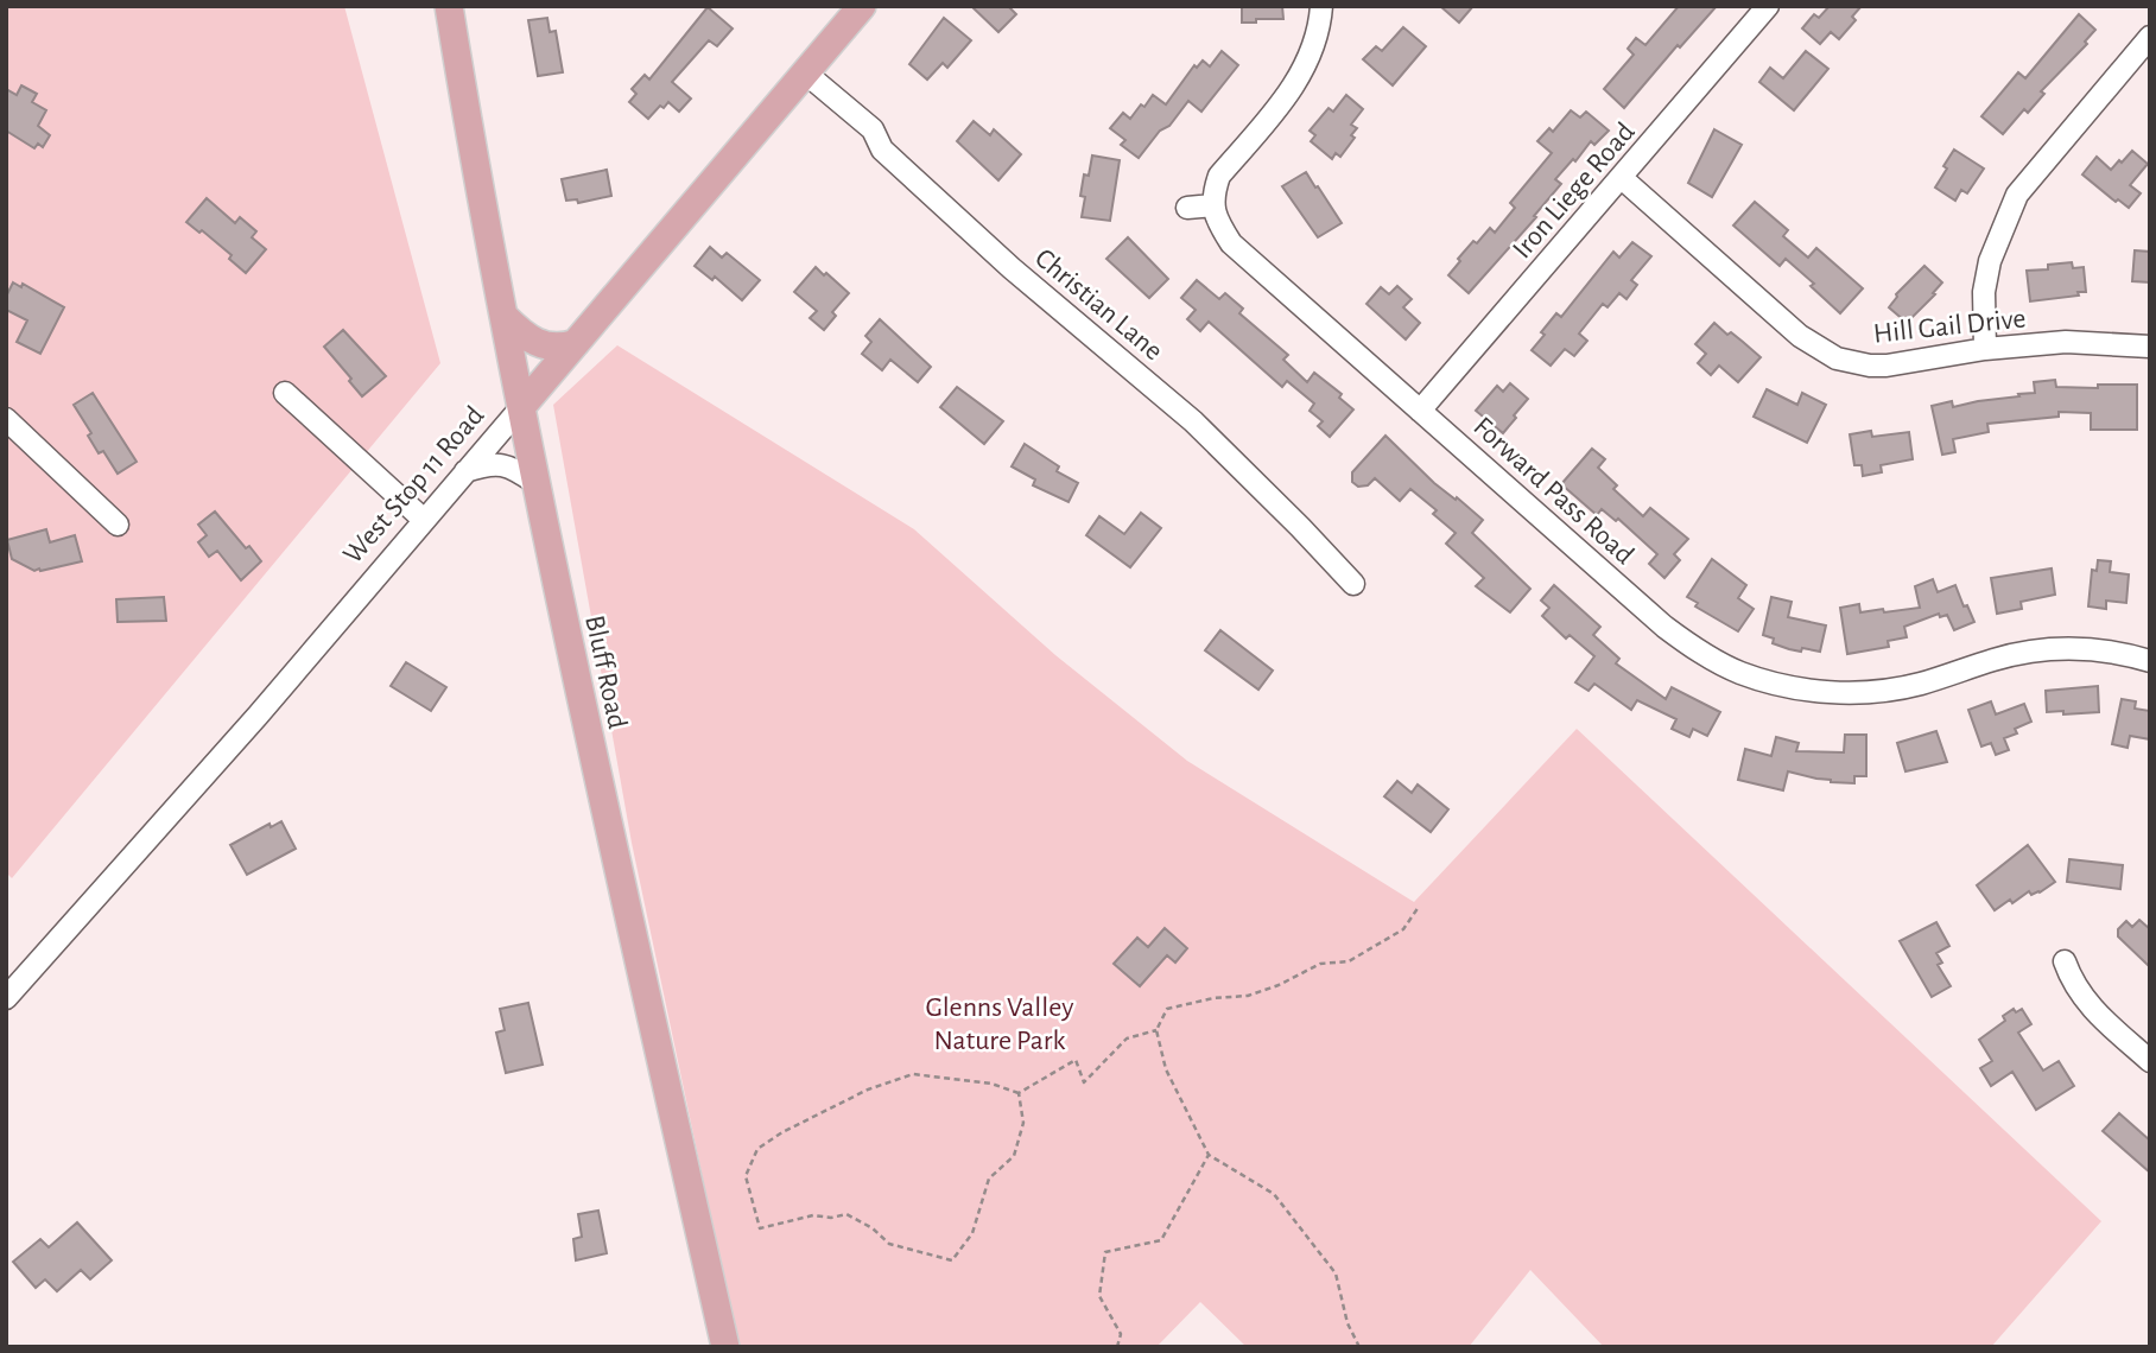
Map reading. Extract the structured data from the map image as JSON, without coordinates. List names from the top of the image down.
{
  "streets": {
    "main road": ["West Stop 11 Road", "Bluff Road"],
    "street": [
      "Iron Liege Road",
      "Christian Lane",
      "Hill Gail Drive",
      "Forward Pass Road"
    ]
  },
  "crossings": [
    ["Iron Liege Road", "Hill Gail Drive"],
    ["Iron Liege Road", "Forward Pass Road"],
    ["Christian Lane", "West Stop 11 Road"],
    ["West Stop 11 Road", "Bluff Road"]
  ],
  "parks": ["Glenns Valley Nature Park"]
}
